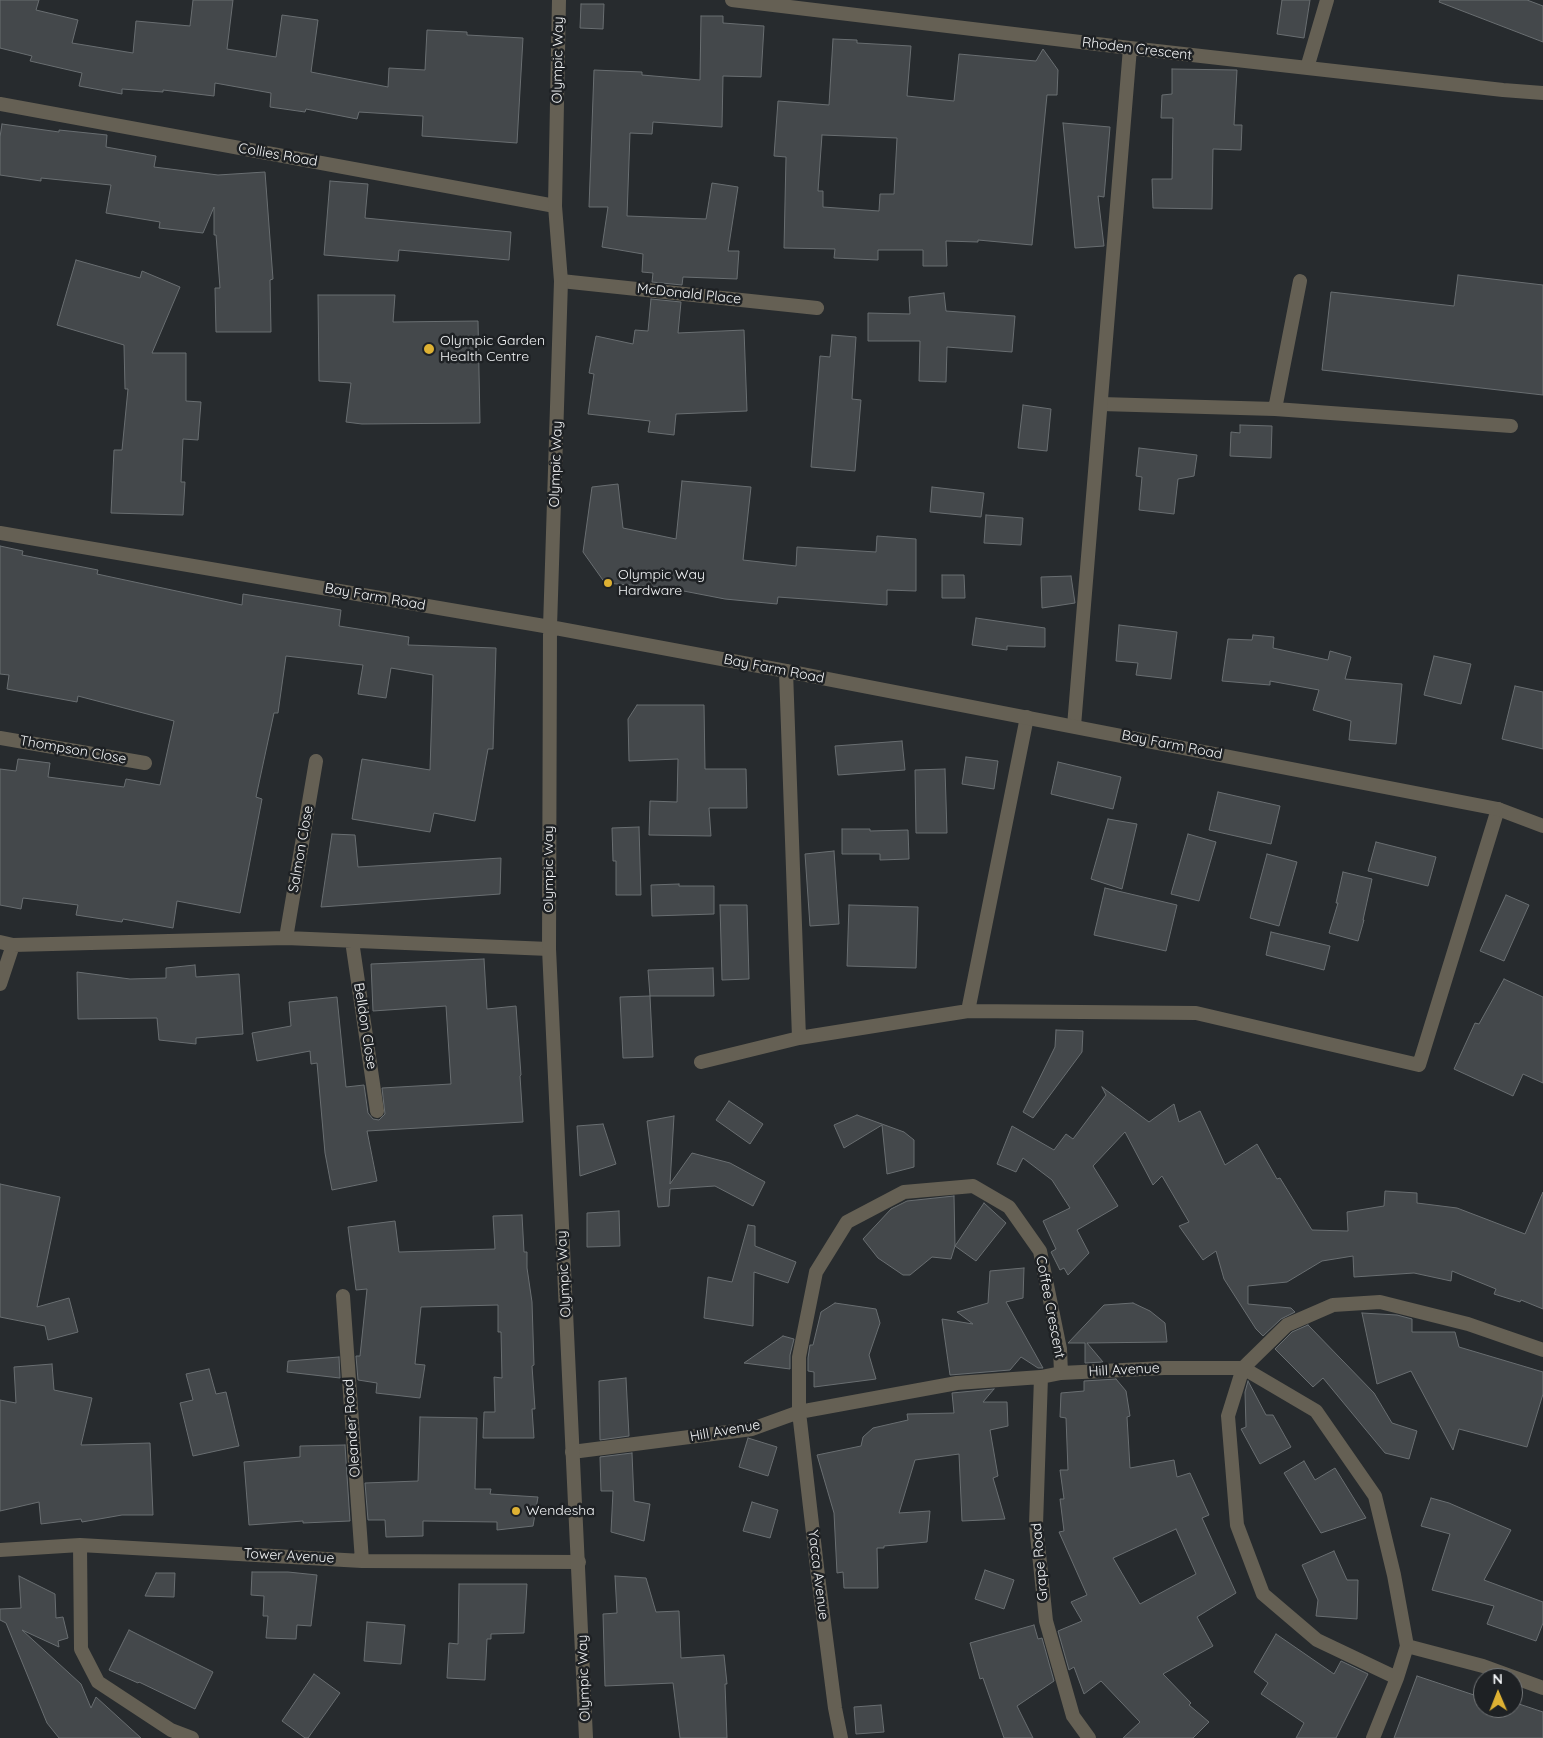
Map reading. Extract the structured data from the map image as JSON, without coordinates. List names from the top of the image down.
{
  "streets": {
    "street": [
      "Rhoden Crescent",
      "Olympic Way",
      "Collies Road",
      "McDonald Place",
      "Bay Farm Road",
      "Thompson Close",
      "Salmon Close",
      "Belldon Close",
      "Coffee Crescent",
      "Hill Avenue",
      "Oleander Road",
      "Tower Avenue",
      "Grape Road",
      "Yacca Avenue"
    ]
  },
  "crossings": [
    ["Olympic Way", "Collies Road"],
    ["Olympic Way", "McDonald Place"],
    ["Olympic Way", "Bay Farm Road"],
    ["Olympic Way", "Hill Avenue"],
    ["Olympic Way", "Tower Avenue"],
    ["Coffee Crescent", "Hill Avenue"],
    ["Coffee Crescent", "Yacca Avenue"],
    ["Hill Avenue", "Grape Road"],
    ["Hill Avenue", "Yacca Avenue"],
    ["Oleander Road", "Tower Avenue"]
  ],
  "places": ["Olympic Garden Health Centre", "Olympic Way Hardware", "Wendesha"],
  "north": "top"
}
